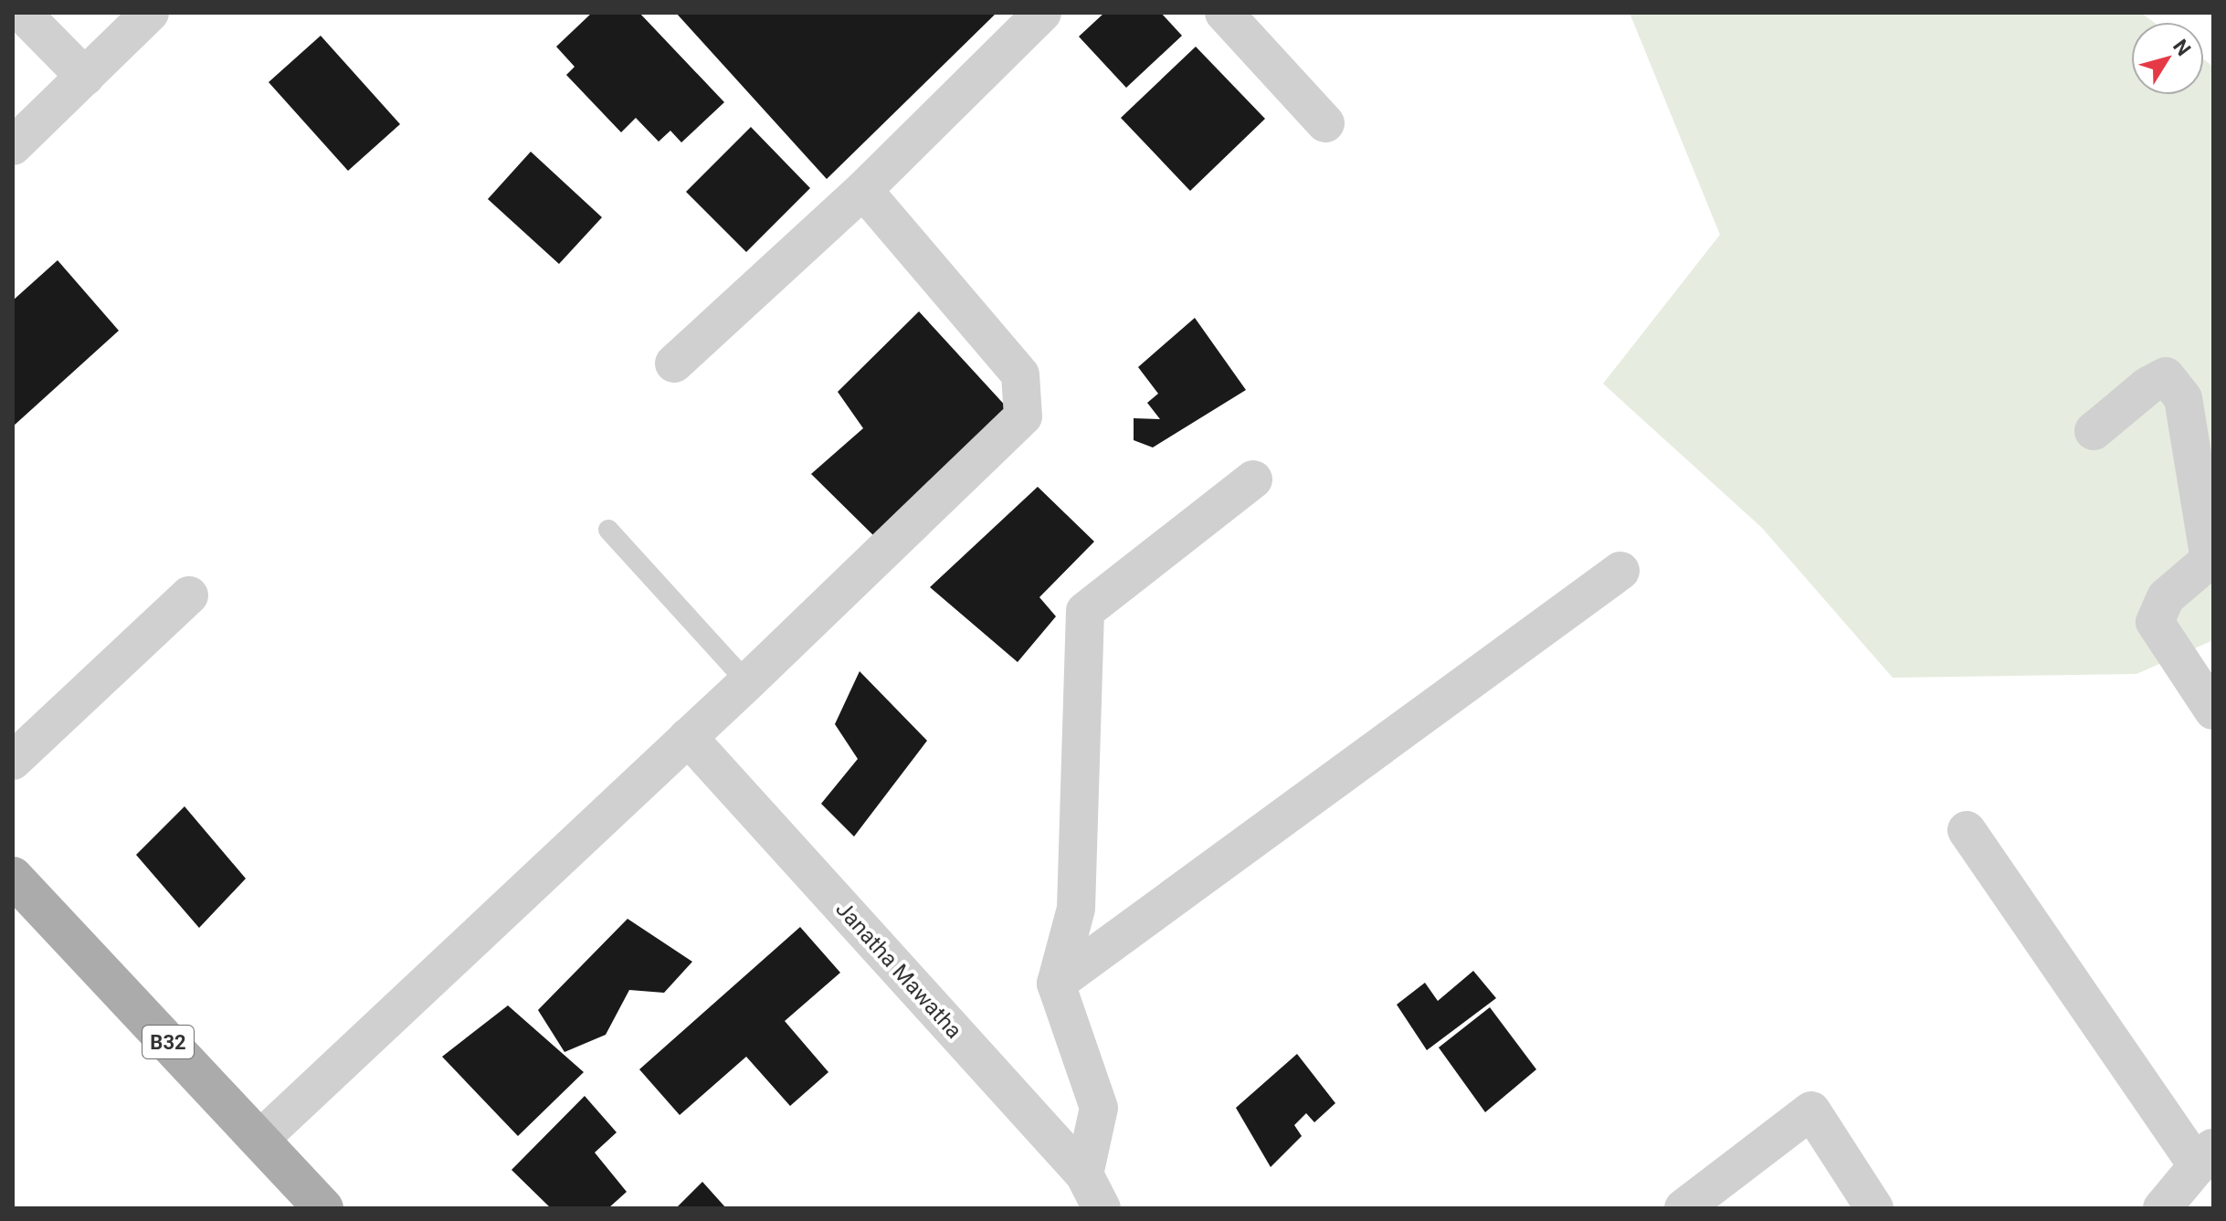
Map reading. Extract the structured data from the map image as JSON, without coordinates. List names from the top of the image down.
{
  "streets": {
    "main road": ["B32"],
    "street": ["Janatha Mawatha"]
  },
  "north": "top right"
}
